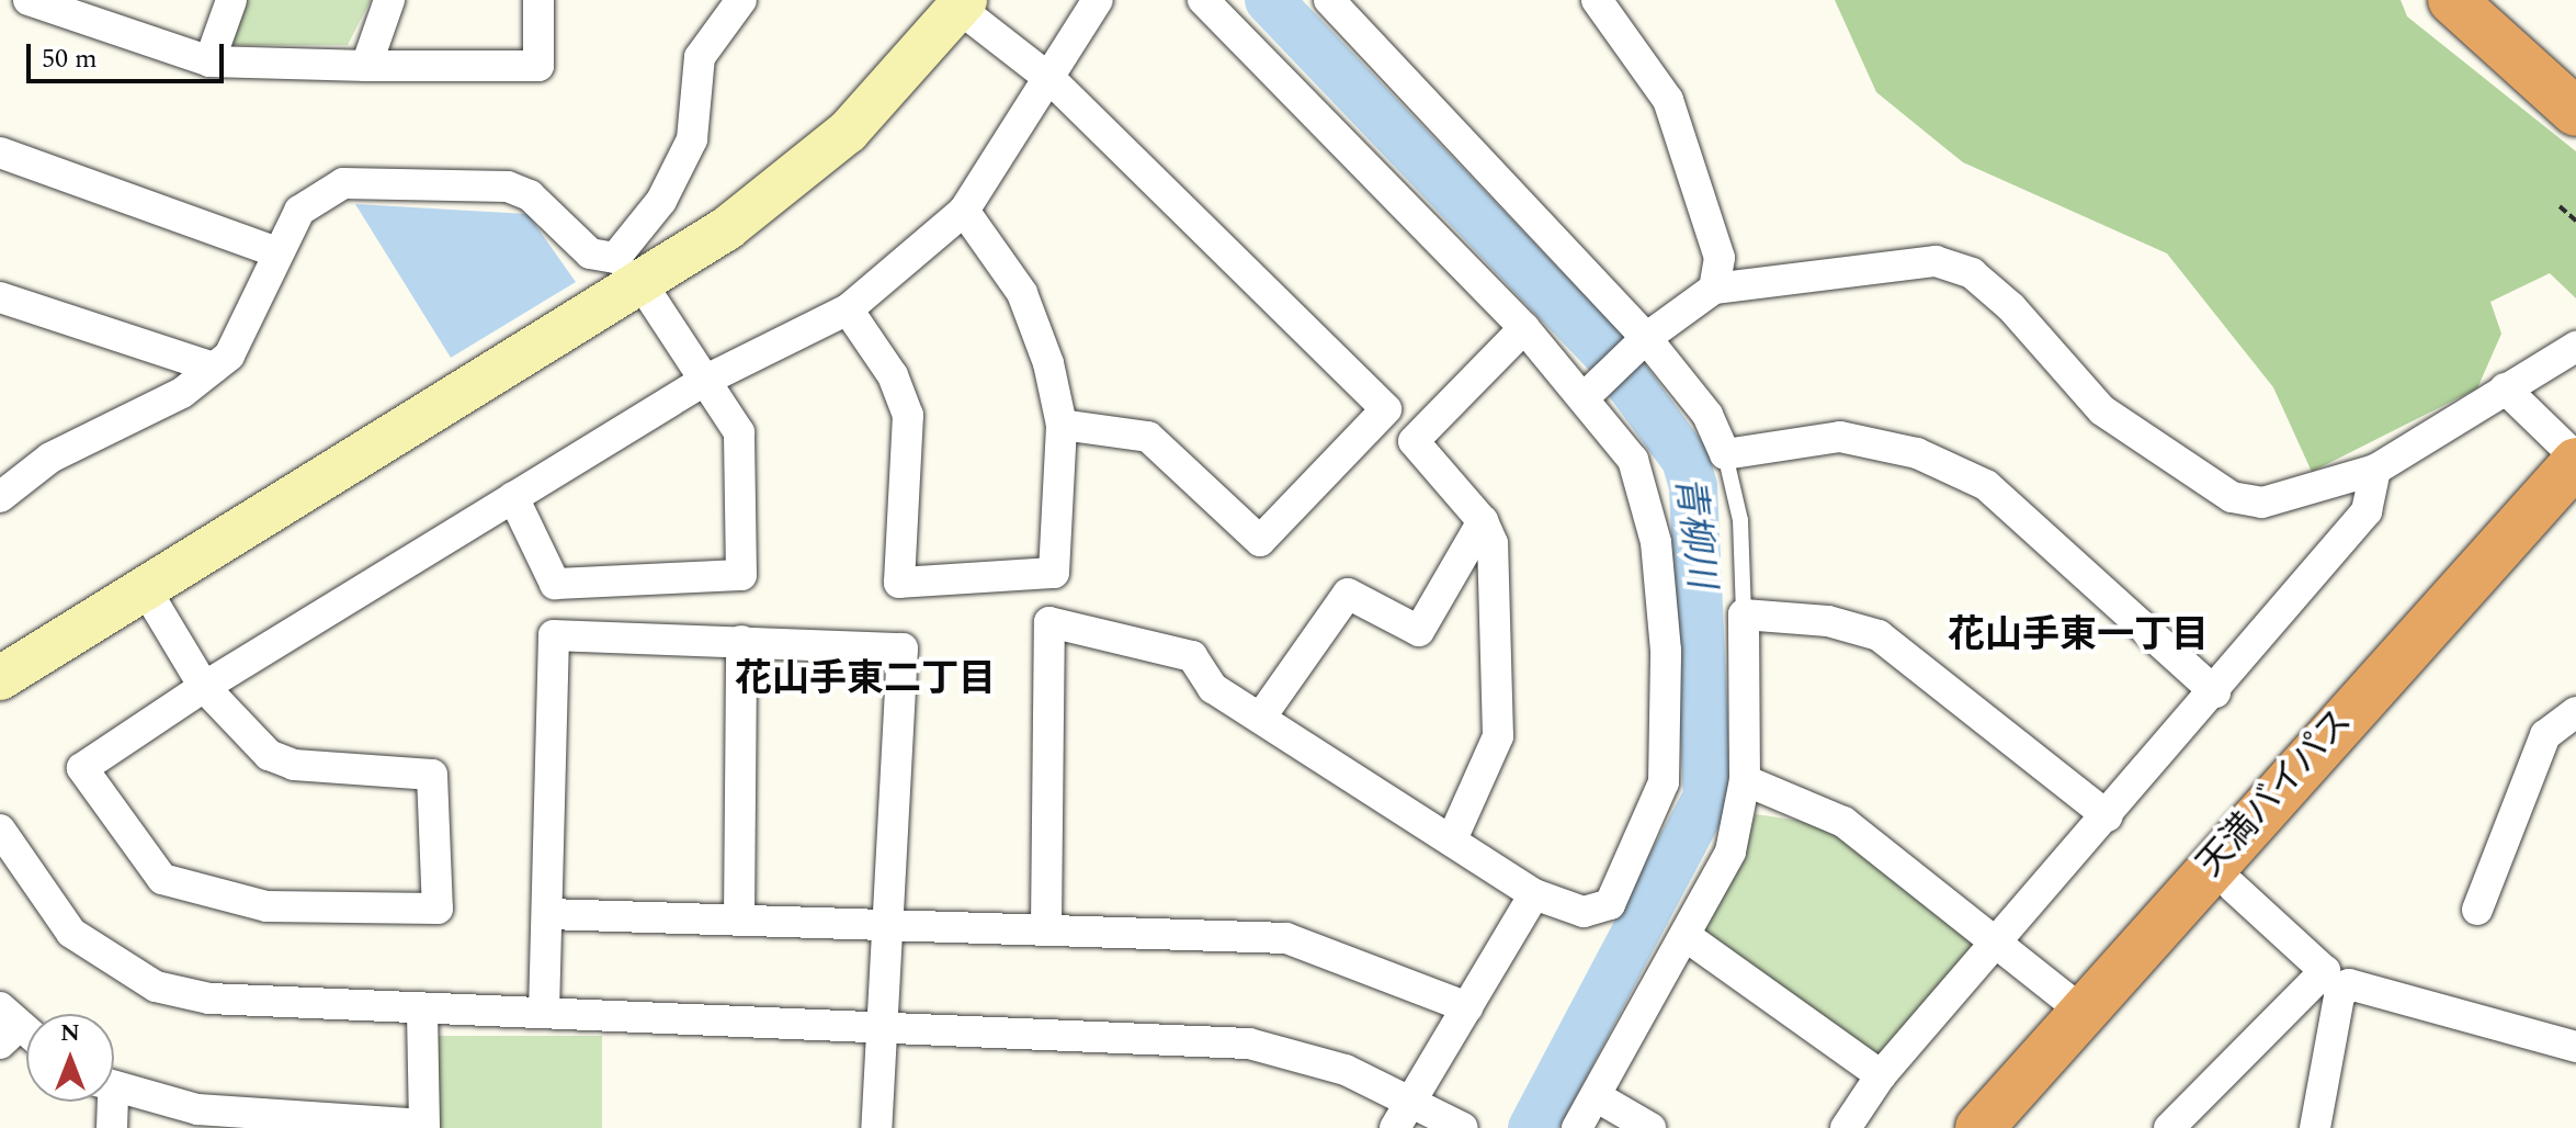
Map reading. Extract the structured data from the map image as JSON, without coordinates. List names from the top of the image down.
{
  "streets": {
    "highway": ["天満バイパス"]
  },
  "districts": ["花山手東一丁目", "花山手東二丁目"],
  "water": ["青柳川"],
  "scale_bar": "50 m",
  "north": "top"
}
